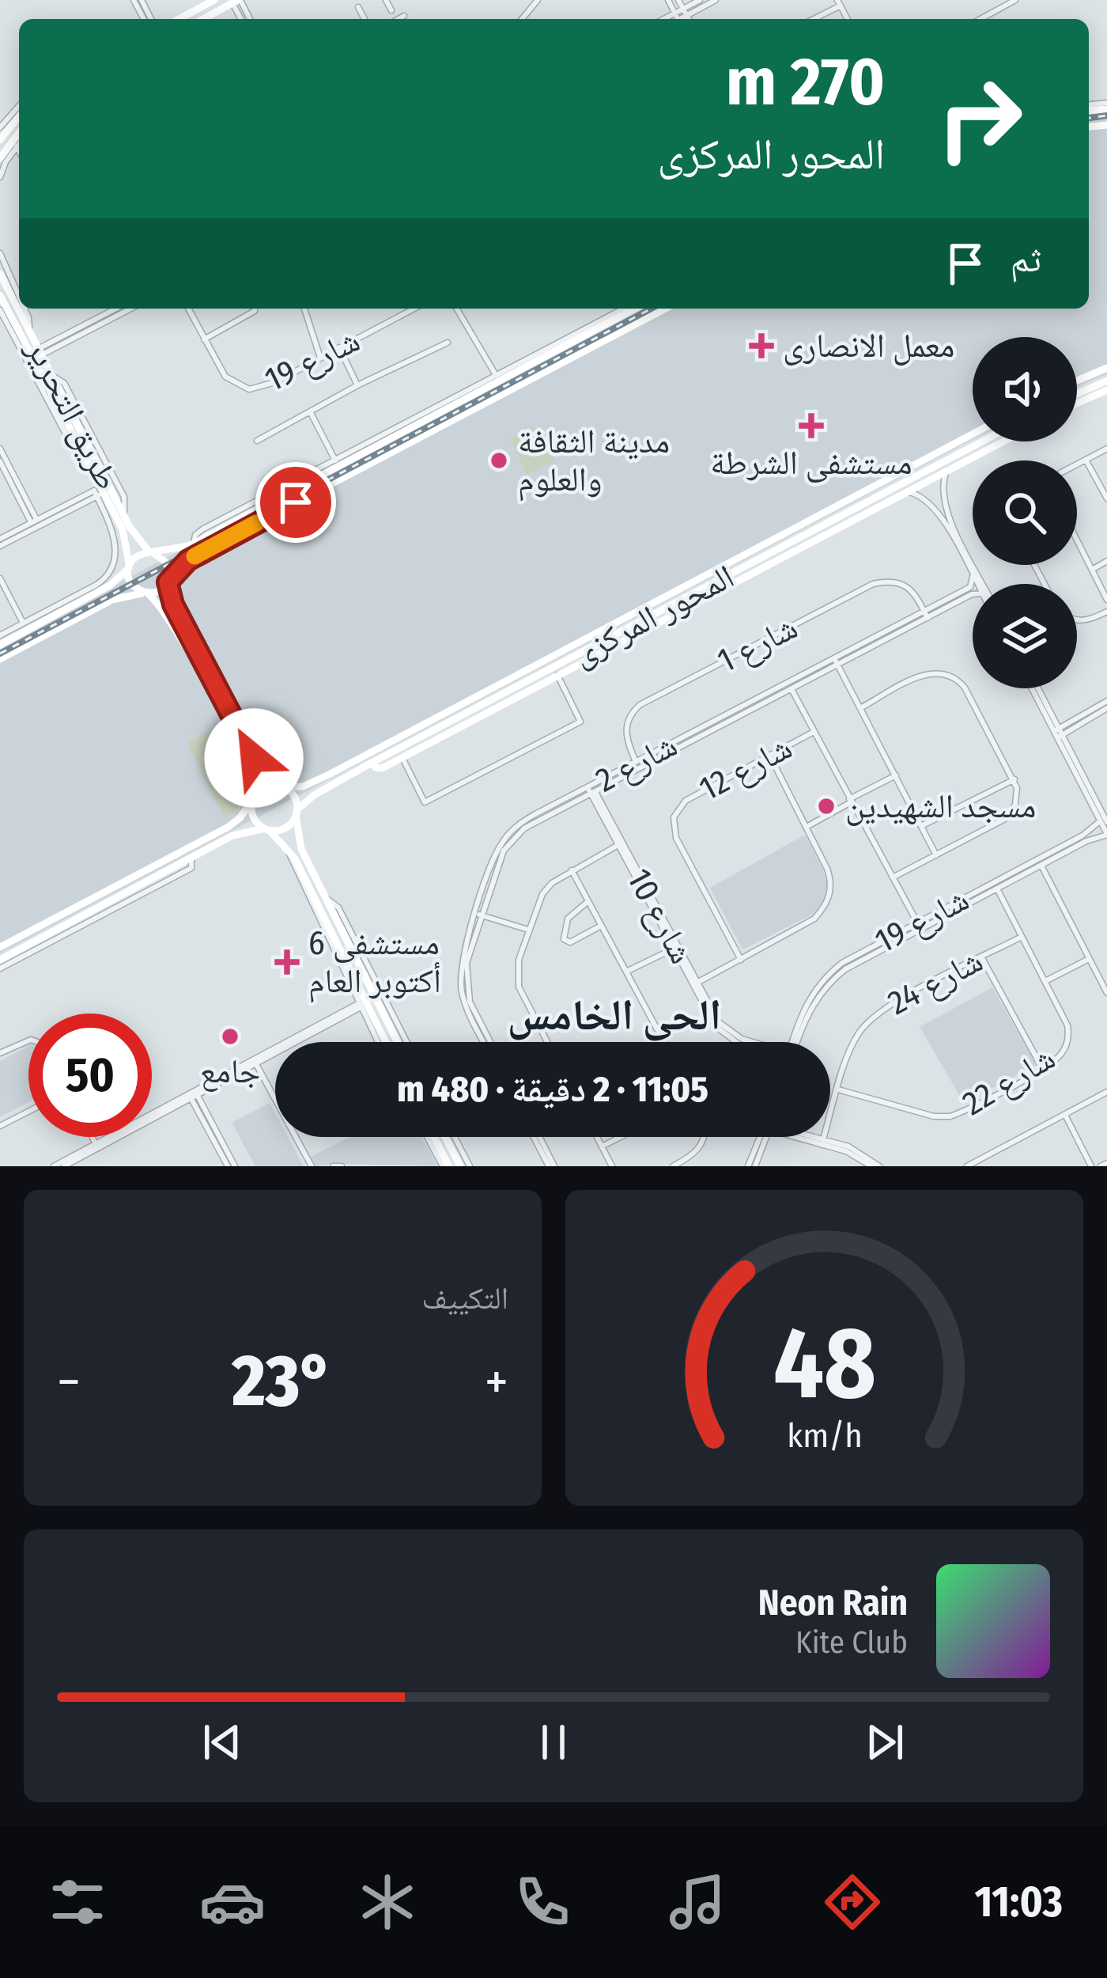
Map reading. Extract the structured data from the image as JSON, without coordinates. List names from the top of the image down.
{
  "streets": {
    "main road": ["طريق التحرير", "المحور المركزى"],
    "street": [
      "شارع 19",
      "شارع 1",
      "شارع 2",
      "شارع 12",
      "شارع 10",
      "شارع 24",
      "شارع 22"
    ]
  },
  "crossings": [
    ["شارع 19", "شارع 22"],
    ["شارع 1", "شارع 2"],
    ["شارع 2", "شارع 10"],
    ["شارع 24", "شارع 22"]
  ],
  "districts": ["الحى الخامس"],
  "places": {
    "health": ["معمل الانصارى", "مستشفى الشرطة", "مستشفى 6 أكتوبر العام"],
    "other": ["مدينة الثقافة والعلوم", "مسجد الشهيدين", "جامع"]
  },
  "page": {
    "turn": ["270 m", "المحور المركزى"],
    "then": "ثم",
    "limit": "50",
    "trip": "11:05 · 2 دقيقة · 480 m",
    "tile": "التكييف",
    "heat": ["−", "23°", "+"],
    "song": ["Neon Rain", "Kite Club"],
    "tabs": "11:03",
    "gauge": ["48", "km/h"]
  }
}
